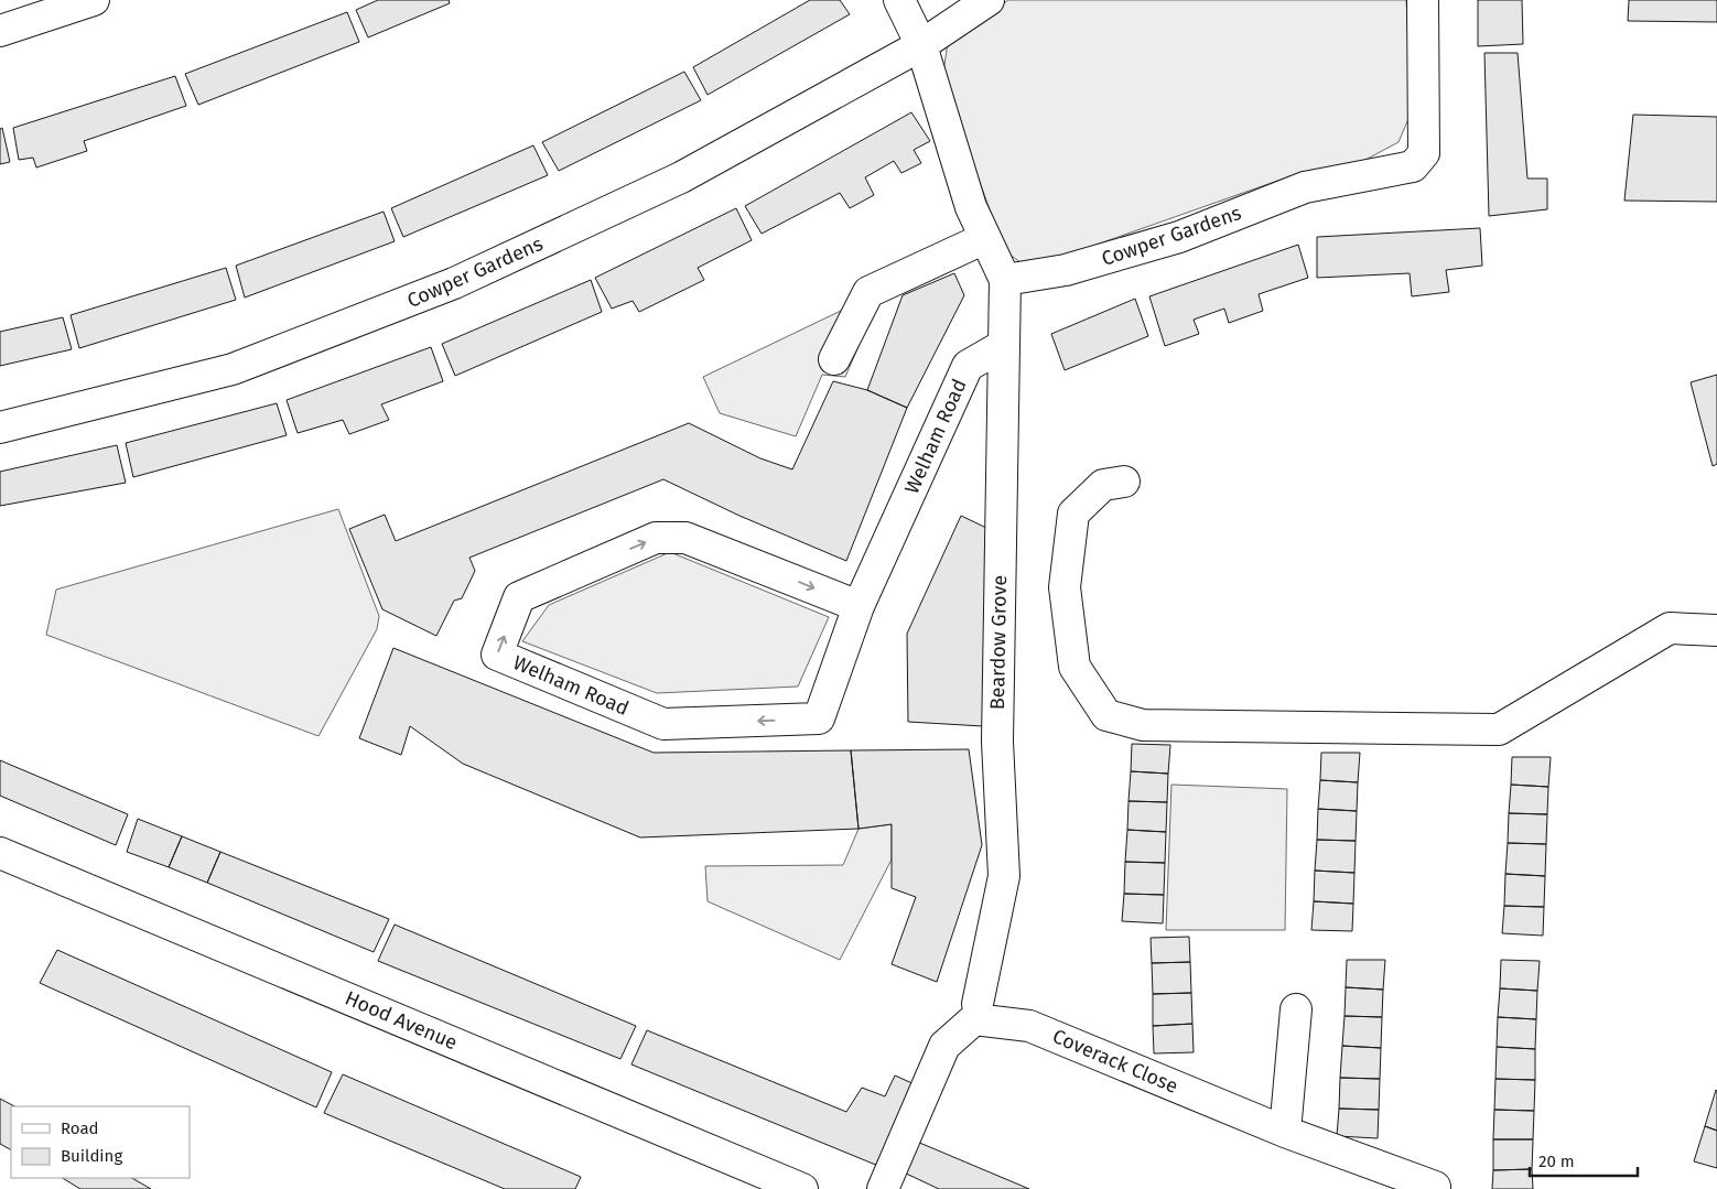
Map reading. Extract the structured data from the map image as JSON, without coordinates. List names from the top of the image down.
{
  "streets": {
    "street": [
      "Cowper Gardens",
      "Welham Road",
      "Beardow Grove",
      "Hood Avenue",
      "Coverack Close"
    ]
  },
  "crossings": [
    ["Cowper Gardens", "Beardow Grove"],
    ["Welham Road", "Beardow Grove"]
  ],
  "legend": ["Road", "Building"],
  "scale_bar": "20 m"
}
